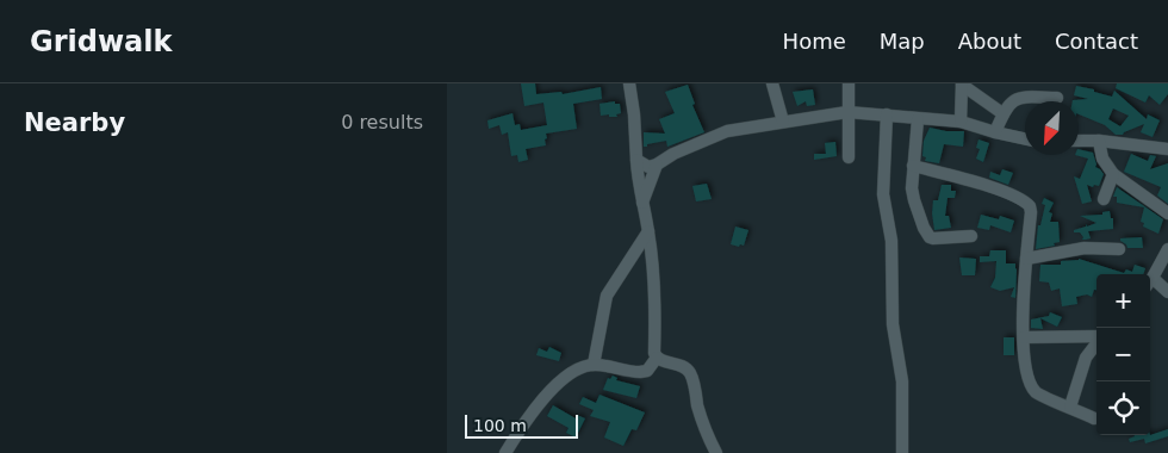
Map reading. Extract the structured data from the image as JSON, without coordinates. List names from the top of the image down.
{
  "scale_bar": "100 m",
  "north": "bottom left",
  "page": {
    "header": "Gridwalk",
    "nav": [
      "Home",
      "Map",
      "About",
      "Contact"
    ],
    "heading": ["Nearby", "0 results"],
    "map_buttons": ["+", "−"],
    "scale": "100 m"
  }
}
